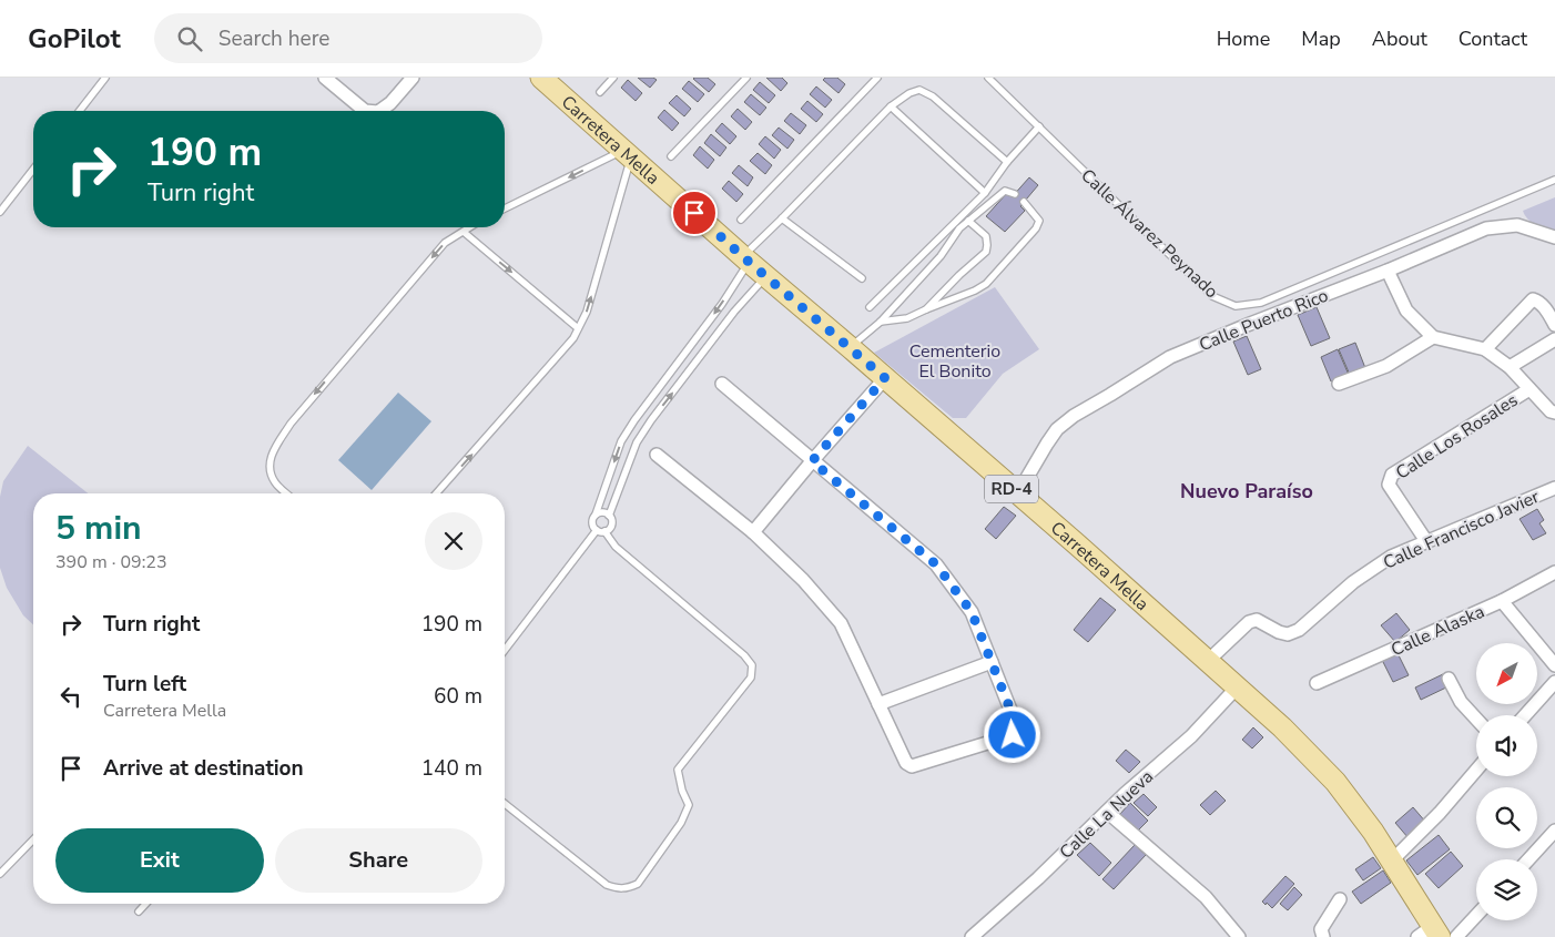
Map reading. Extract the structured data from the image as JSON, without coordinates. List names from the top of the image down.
{
  "streets": {
    "main road": ["Carretera Mella", "RD-4"],
    "street": [
      "Calle Puerto Rico",
      "Calle Los Rosales",
      "Calle Francisco Javier",
      "Calle Alaska",
      "Calle La Nueva"
    ],
    "lane": ["Calle Álvarez Peynado"]
  },
  "crossings": [
    ["Carretera Mella", "Calle Puerto Rico"],
    ["Carretera Mella", "Calle Francisco Javier"],
    ["Carretera Mella", "Calle La Nueva"],
    ["Calle Los Rosales", "Calle Francisco Javier"]
  ],
  "districts": ["Nuevo Paraíso"],
  "parks": ["Cementerio El Bonito"],
  "north": "bottom left",
  "page": {
    "header": "GoPilot",
    "search": "Search here",
    "nav": [
      "Home",
      "Map",
      "About",
      "Contact"
    ],
    "turn": ["190 m", "Turn right"],
    "heading": ["5 min", "390 m · 09:23"],
    "list": [
      {
        "name": "Turn right",
        "value": "190 m"
      },
      {
        "name": "Turn left",
        "note": "Carretera Mella",
        "value": "60 m"
      },
      {
        "name": "Arrive at destination",
        "value": "140 m"
      }
    ],
    "buttons": ["Exit", "Share"]
  }
}
